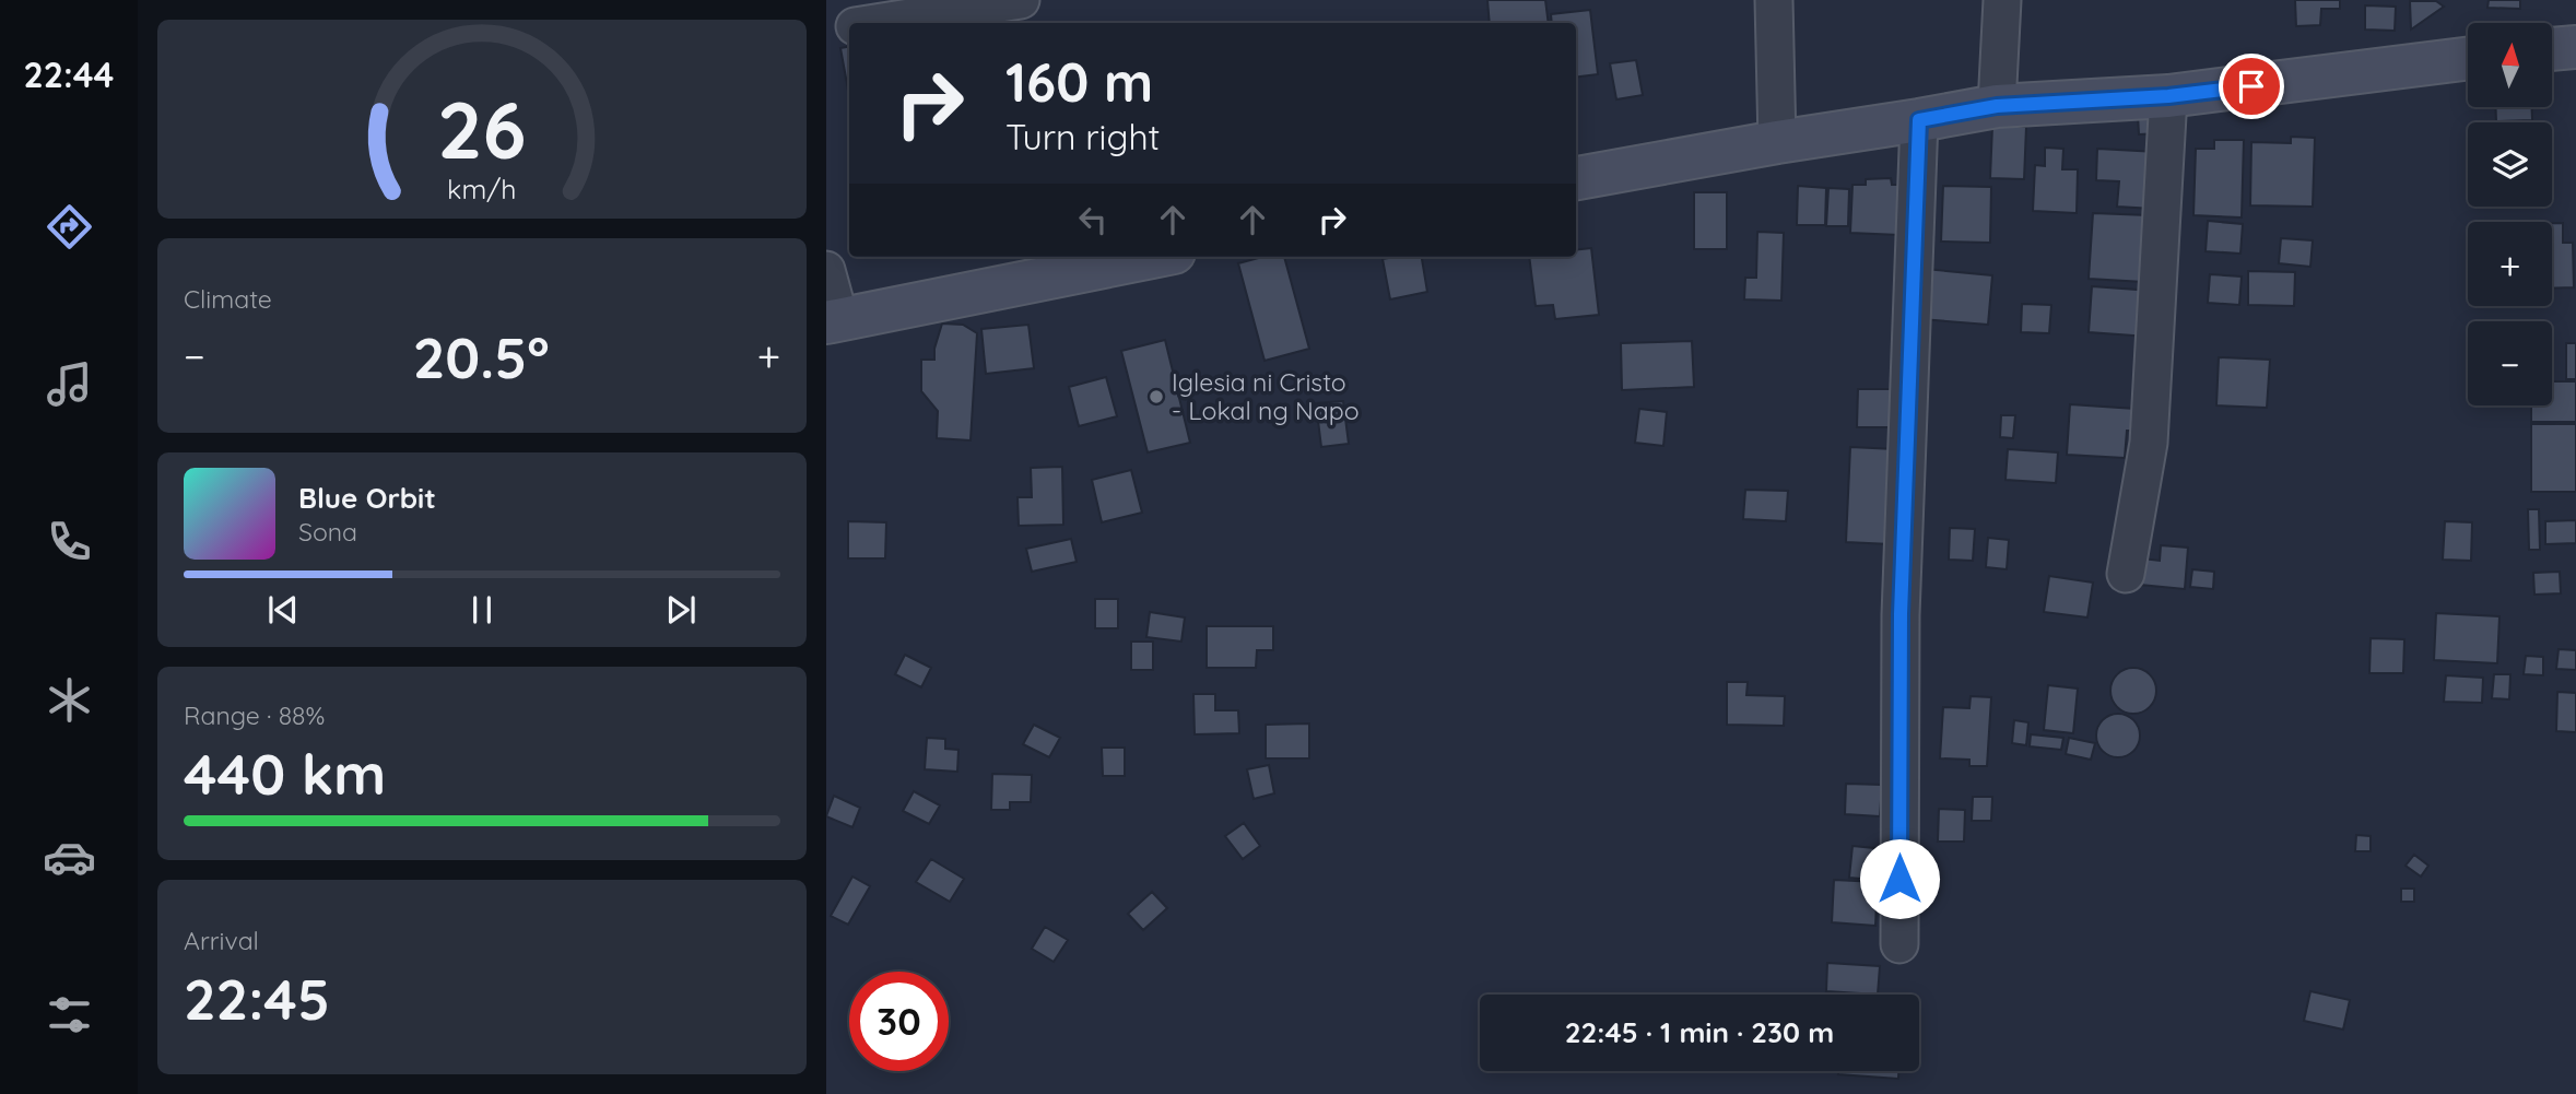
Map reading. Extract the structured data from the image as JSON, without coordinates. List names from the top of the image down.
{
  "places": ["Iglesia ni Cristo - Lokal ng Napo"],
  "north": "top",
  "page": {
    "tabs": "22:44",
    "map_buttons": ["+", "−"],
    "turn": ["160 m", "Turn right"],
    "tile": [
      "Climate",
      ["Range · 88%", "440 km"],
      ["Arrival", "22:45"]
    ],
    "heat": ["−", "20.5°", "+"],
    "song": ["Blue Orbit", "Sona"],
    "limit": "30",
    "trip": "22:45 · 1 min · 230 m",
    "gauge": ["26", "km/h"]
  }
}
